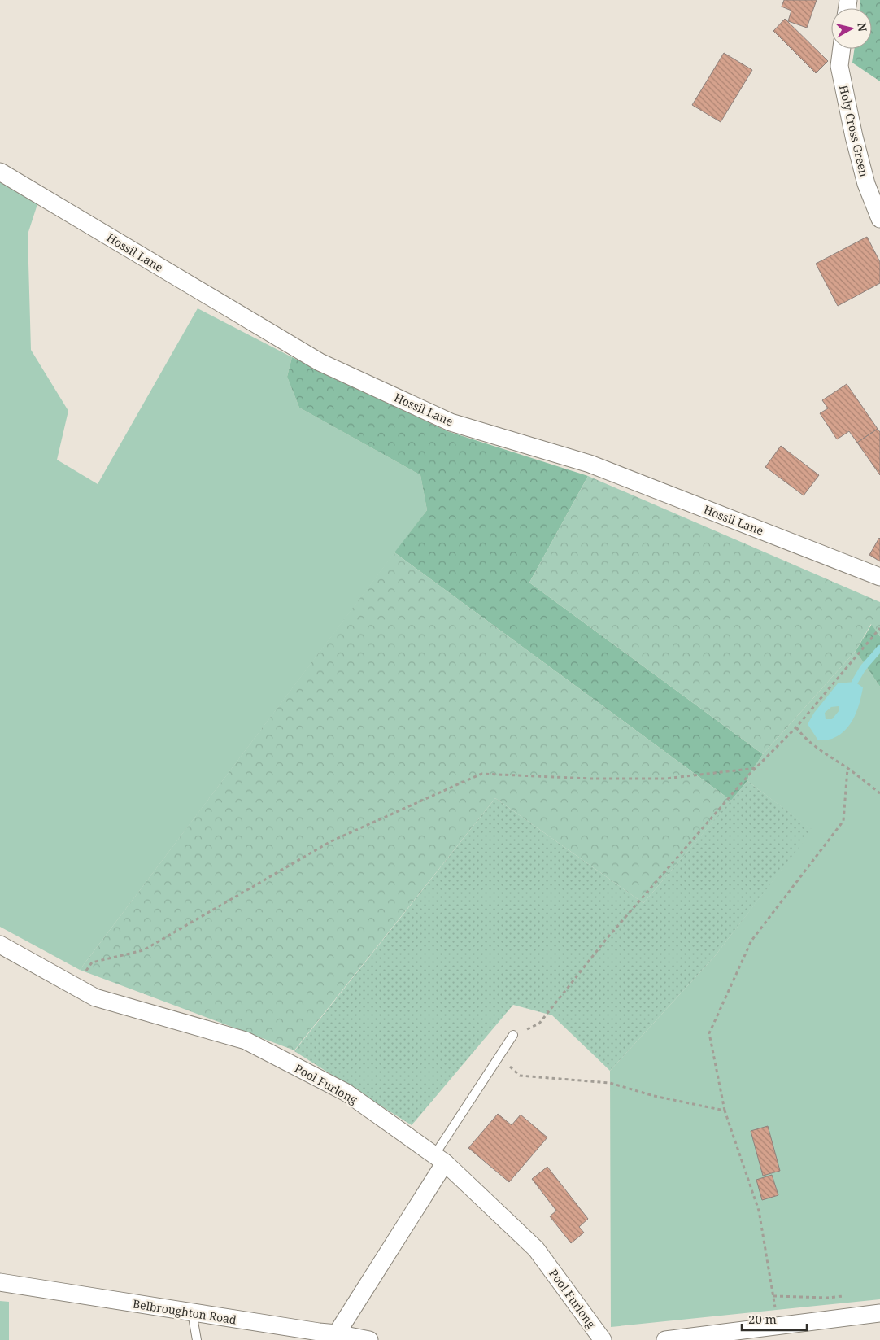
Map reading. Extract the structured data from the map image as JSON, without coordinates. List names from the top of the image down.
{
  "streets": {
    "street": [
      "Holy Cross Green",
      "Hossil Lane",
      "Pool Furlong",
      "Belbroughton Road"
    ]
  },
  "scale_bar": "20 m",
  "north": "right"
}
